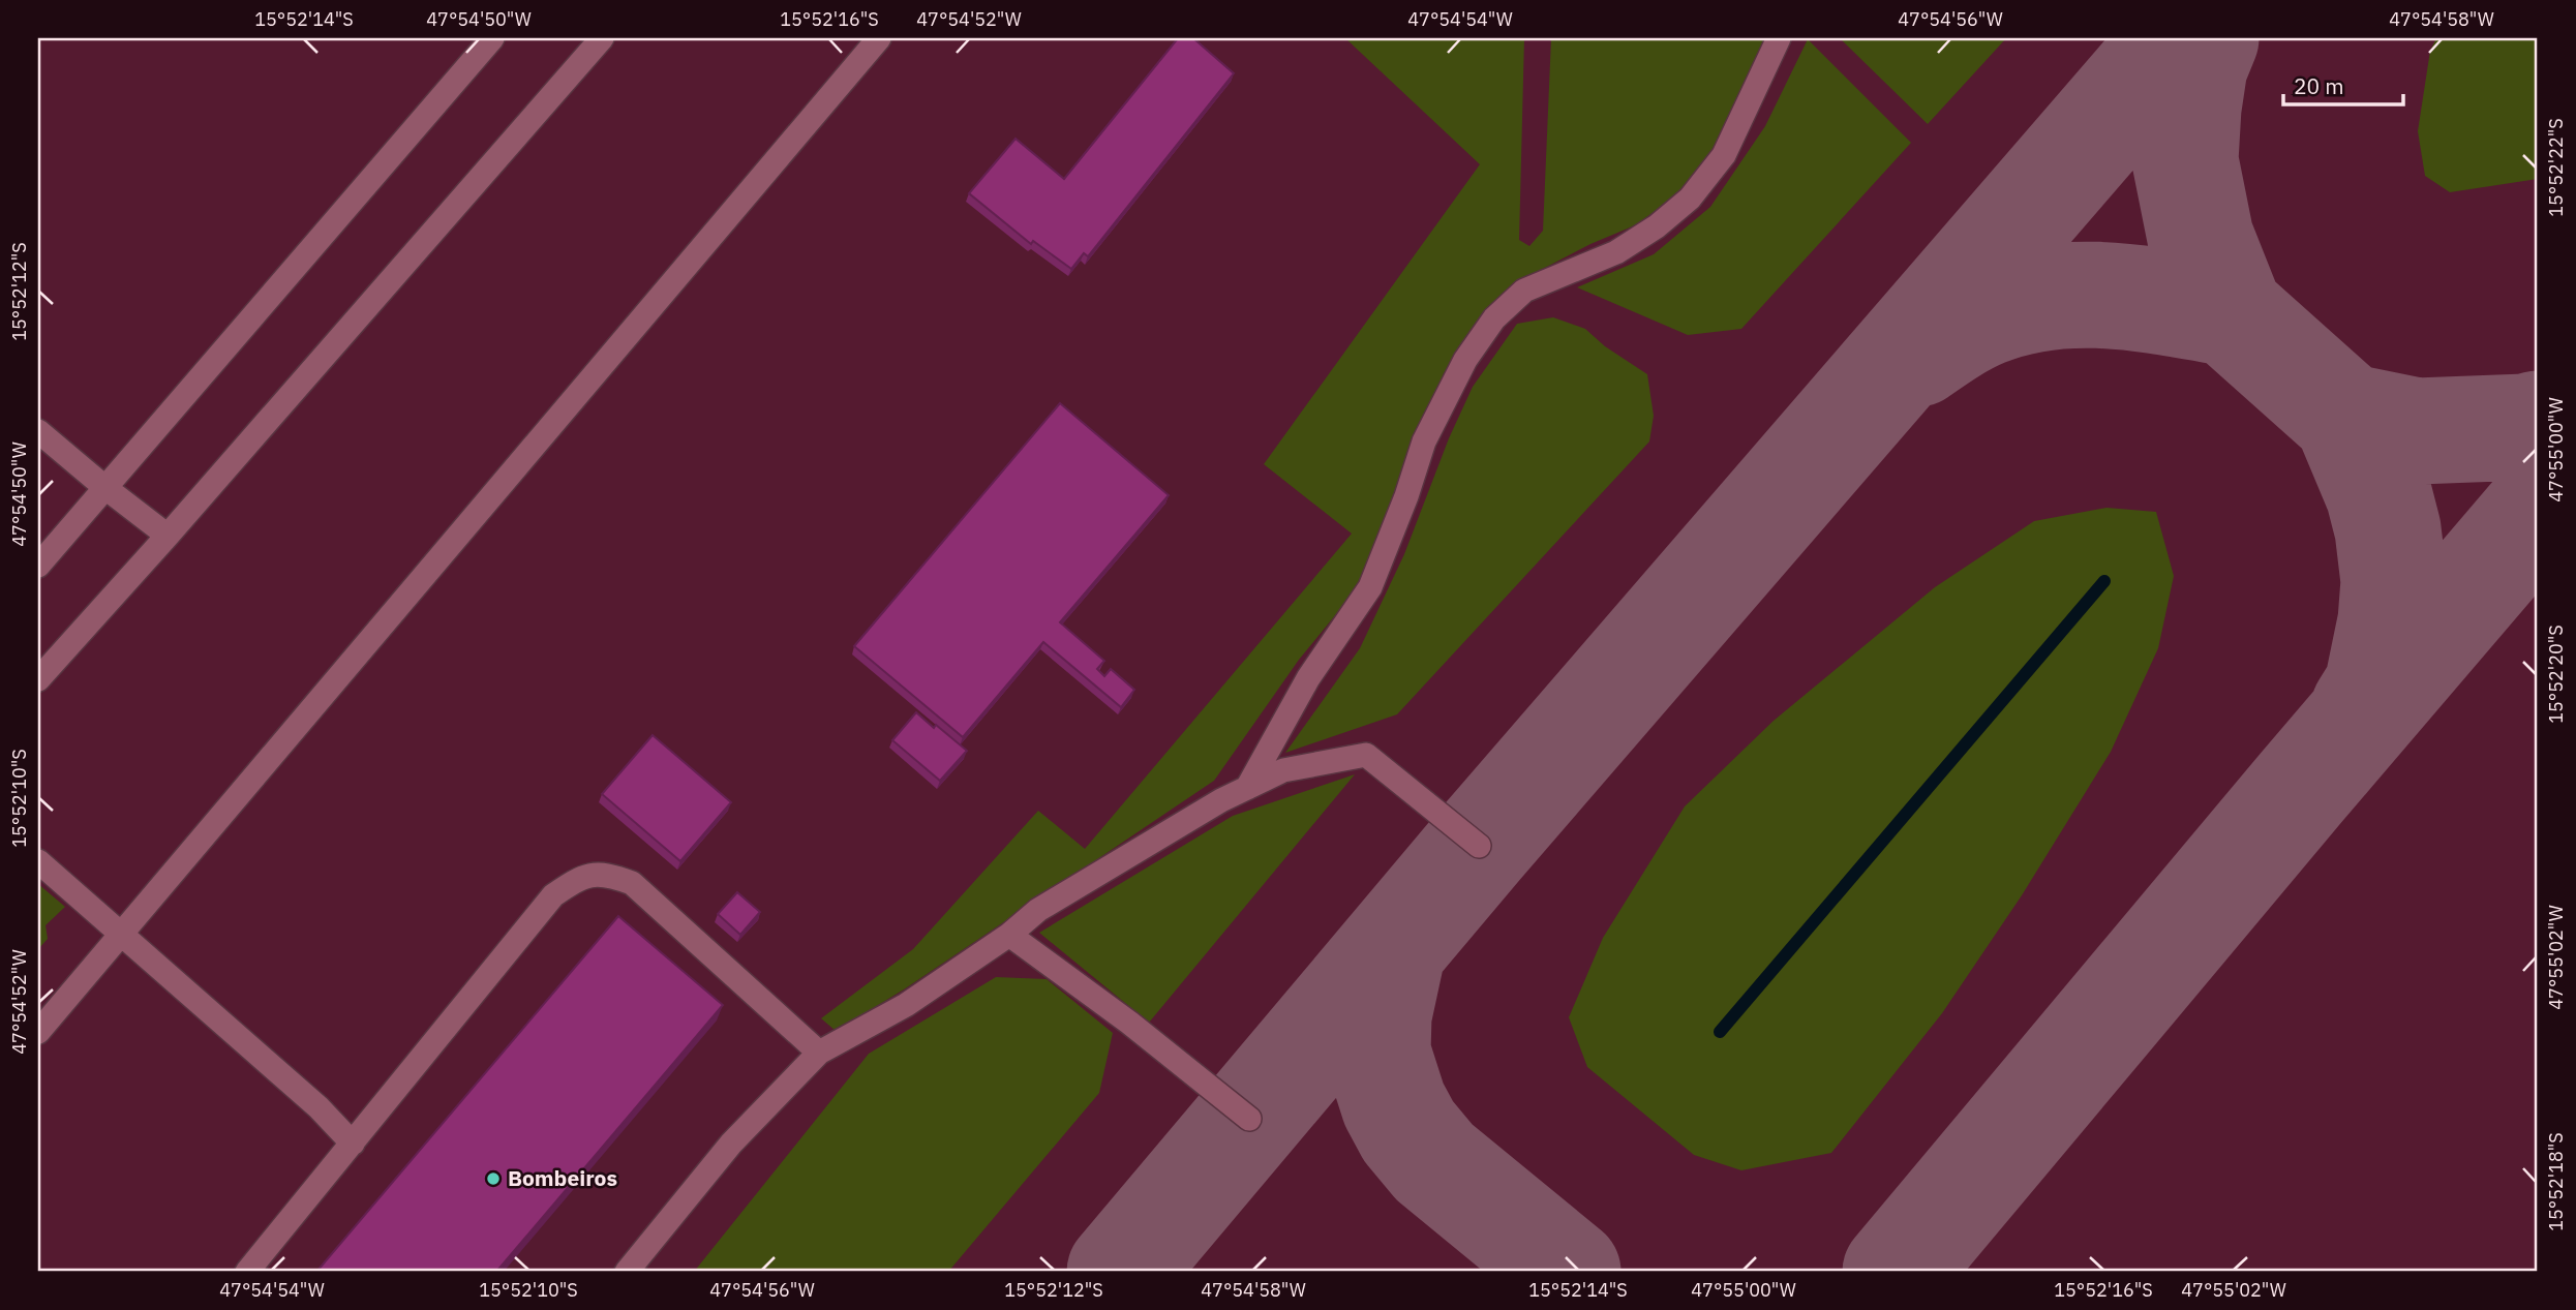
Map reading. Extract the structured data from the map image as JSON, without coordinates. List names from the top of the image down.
{
  "places": ["Bombeiros"],
  "scale_bar": "20 m",
  "coordinates": [
    "15°52'14\"S",
    "47°54'50\"W",
    "15°52'16\"S",
    "47°54'52\"W",
    "47°54'54\"W",
    "47°54'56\"W",
    "47°54'58\"W",
    "15°52'22\"S",
    "15°52'12\"S",
    "47°55'00\"W",
    "15°52'20\"S",
    "15°52'10\"S",
    "47°55'02\"W",
    "15°52'18\"S"
  ]
}
